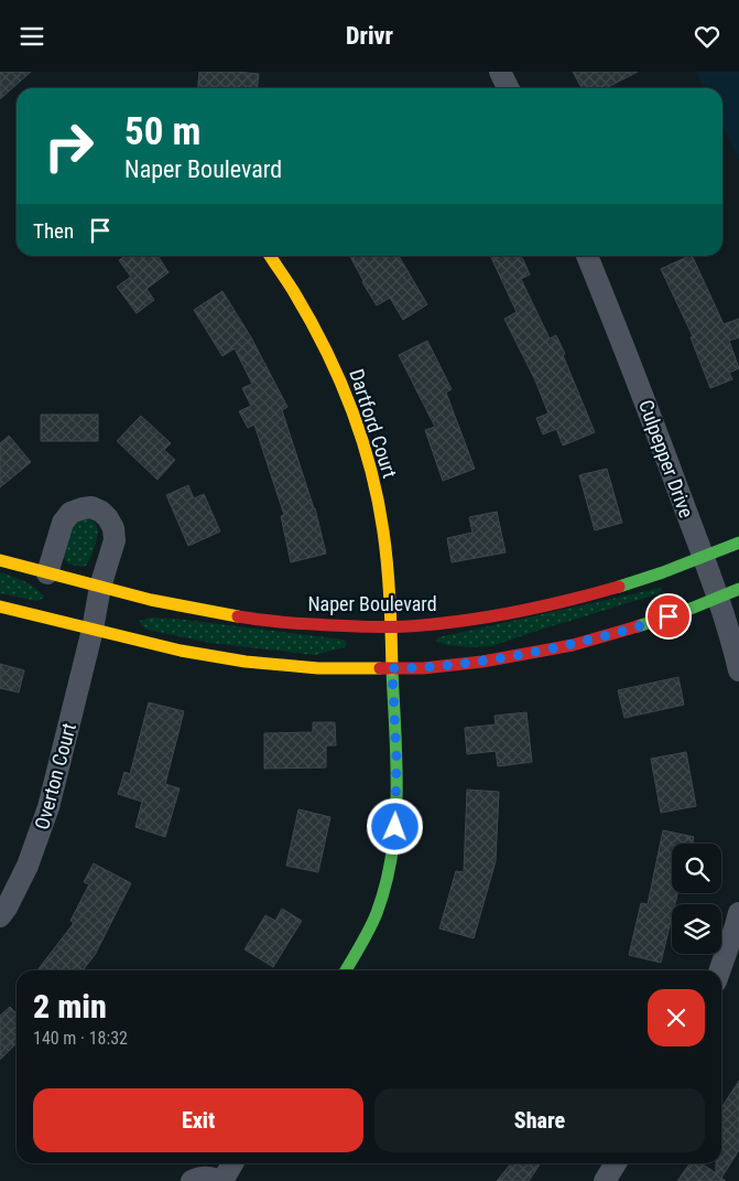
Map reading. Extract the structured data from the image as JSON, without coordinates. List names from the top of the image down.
{
  "streets": {
    "main road": ["Dartford Court", "Naper Boulevard"],
    "street": ["Culpepper Drive", "Overton Court"]
  },
  "crossings": [
    ["Dartford Court", "Naper Boulevard"],
    ["Culpepper Drive", "Naper Boulevard"],
    ["Naper Boulevard", "Overton Court"]
  ],
  "page": {
    "header": "Drivr",
    "turn": ["50 m", "Naper Boulevard"],
    "then": "Then",
    "heading": ["2 min", "140 m · 18:32"],
    "buttons": ["Exit", "Share"]
  }
}
